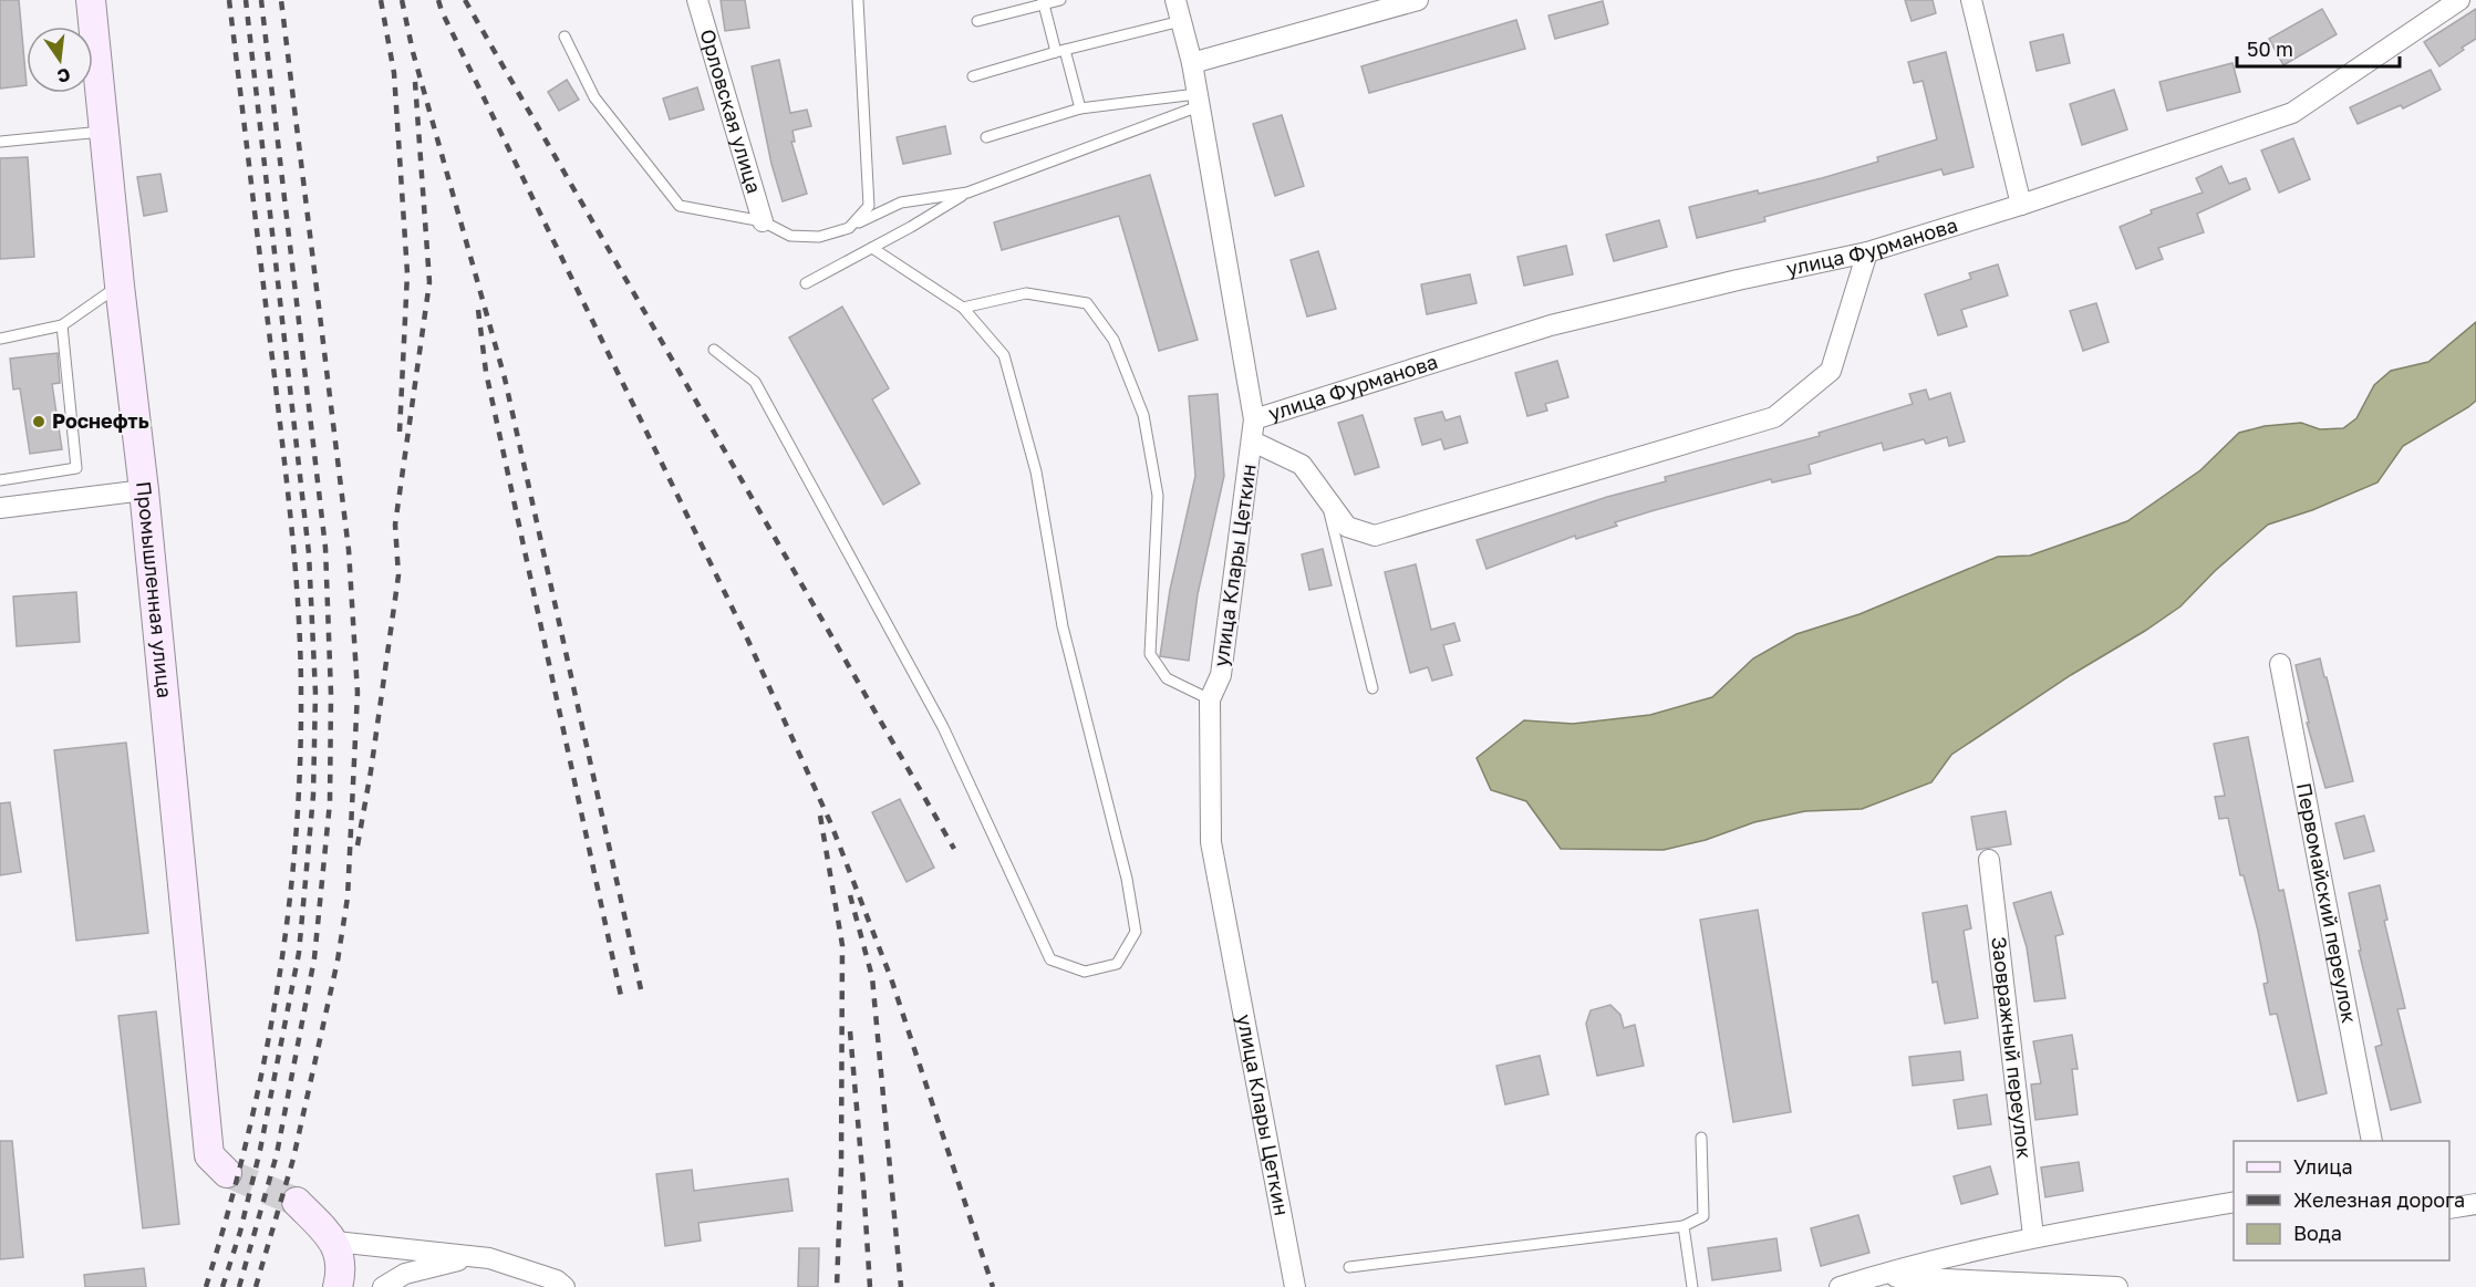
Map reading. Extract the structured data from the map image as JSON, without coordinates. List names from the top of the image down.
{
  "streets": {
    "street": [
      "Орловская улица",
      "улица Фурманова",
      "улица Клары Цеткин",
      "Промышленная улица",
      "Первомайский переулок",
      "Заовражный переулок"
    ]
  },
  "crossings": [
    ["улица Фурманова", "улица Клары Цеткин"]
  ],
  "places": ["Роснефть"],
  "legend": ["Улица", "Железная дорога", "Вода"],
  "scale_bar": "50 m",
  "north": "bottom"
}
